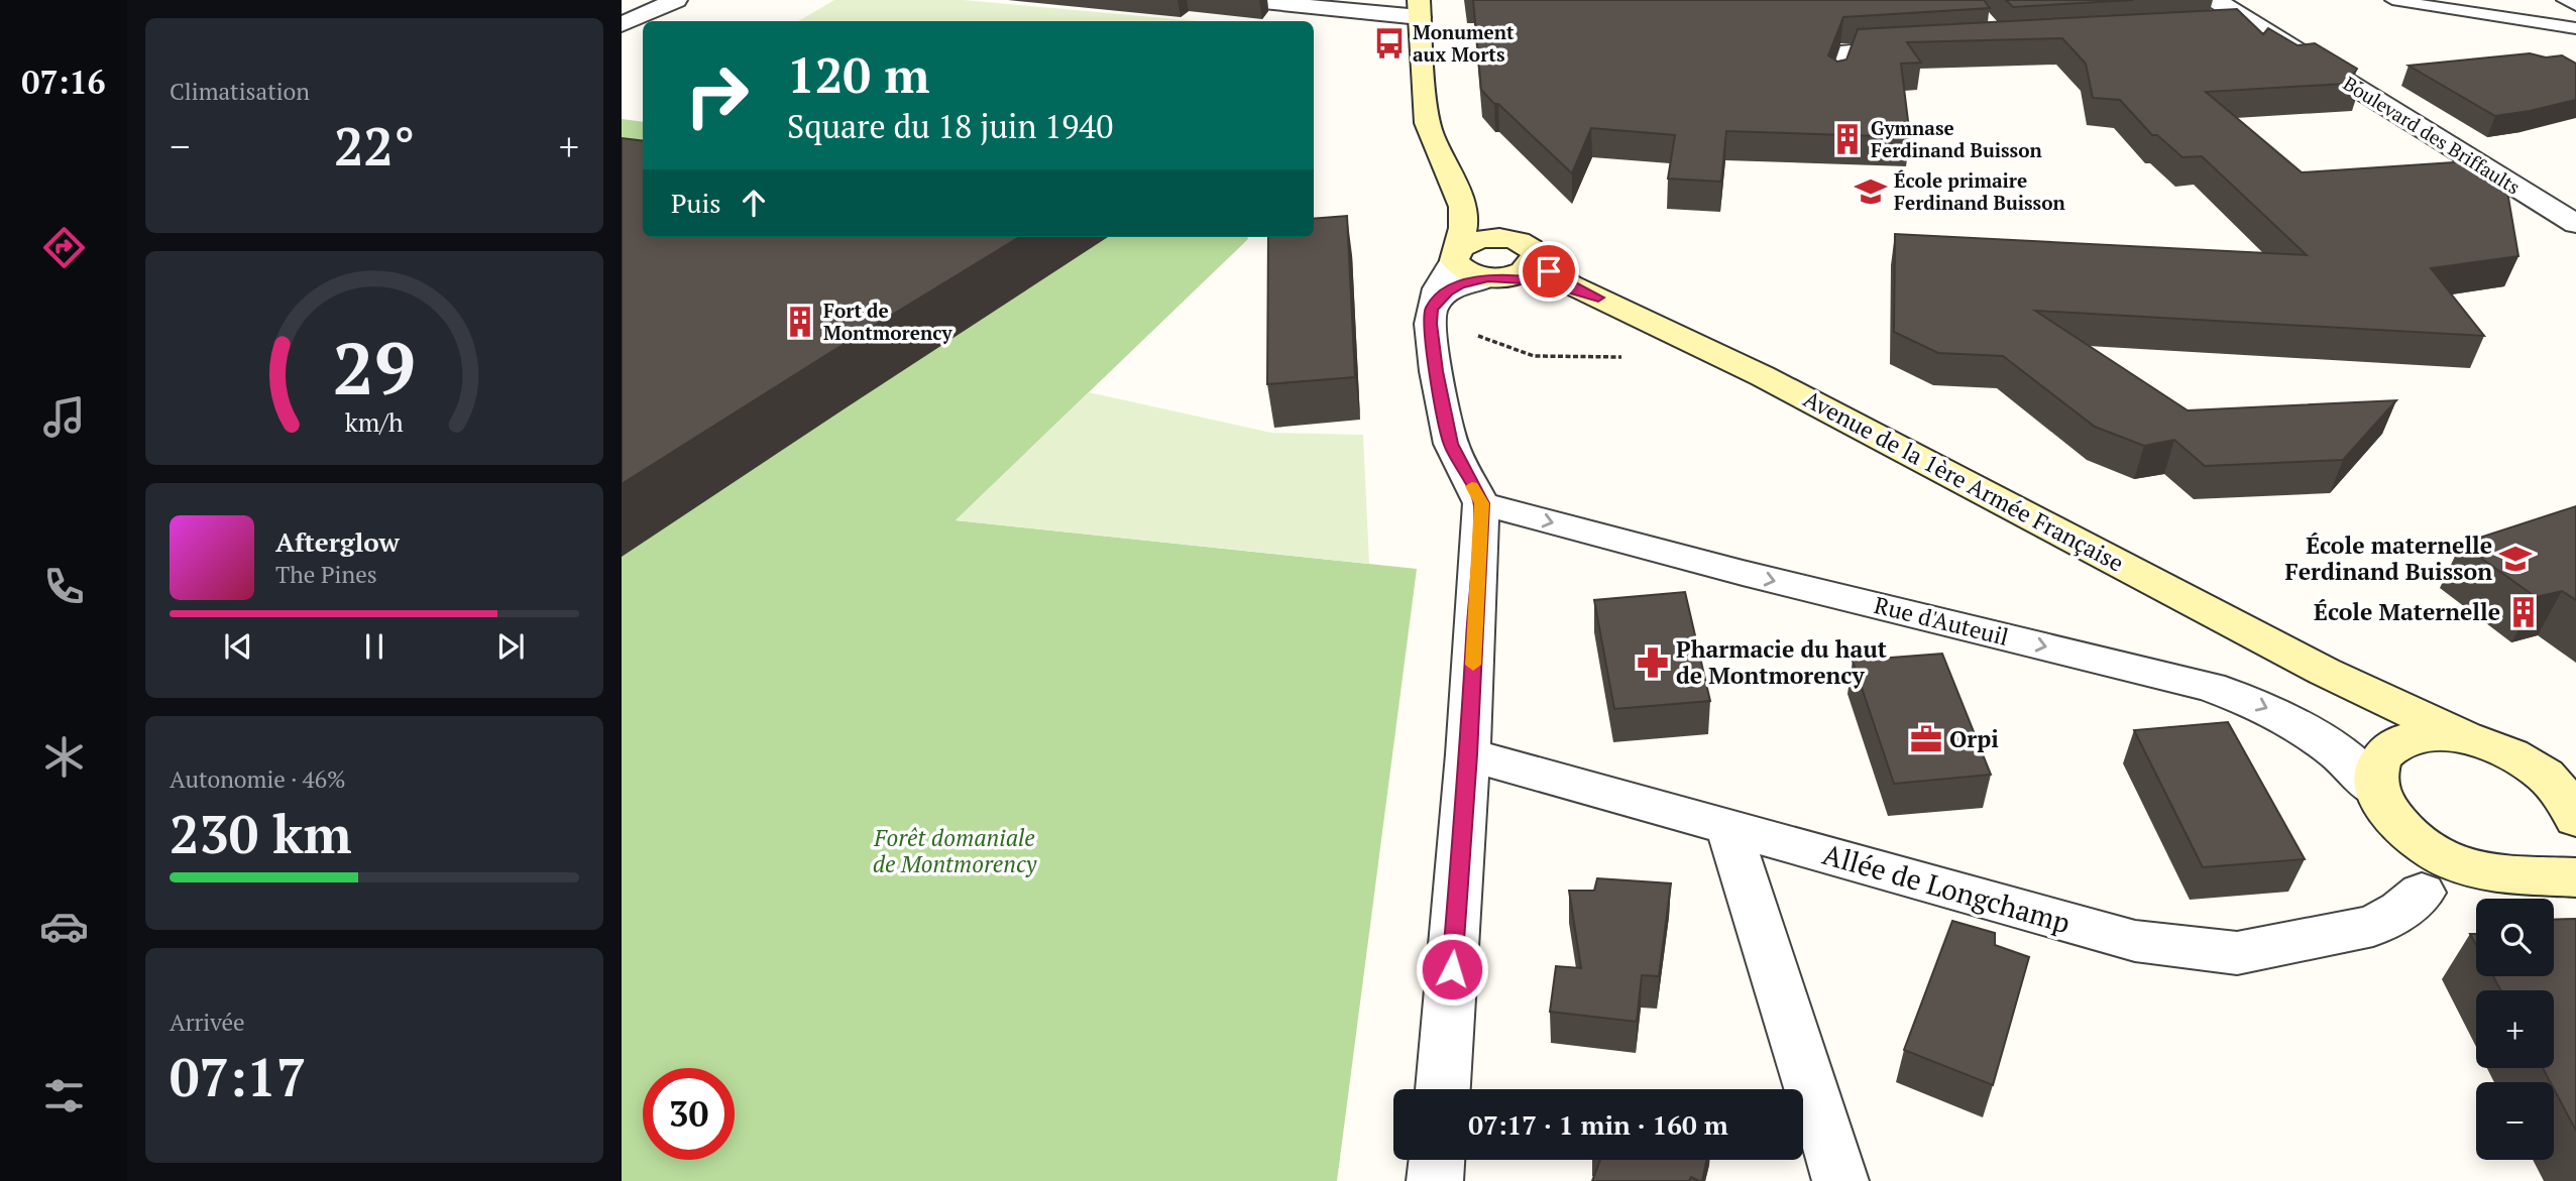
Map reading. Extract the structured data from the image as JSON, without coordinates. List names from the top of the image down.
{
  "streets": {
    "main road": ["Avenue de la 1ère Armée Française"],
    "street": ["Boulevard des Briffaults", "Rue d'Auteuil", "Allée de Longchamp"]
  },
  "crossings": [
    ["Avenue de la 1ère Armée Française", "Rue d'Auteuil"],
    ["Avenue de la 1ère Armée Française", "Allée de Longchamp"],
    ["Rue d'Auteuil", "Allée de Longchamp"]
  ],
  "one_way": ["Rue d'Auteuil"],
  "parks": ["Forêt domaniale de Montmorency"],
  "places": {
    "bus stop": ["Monument aux Morts"],
    "building": ["Gymnase Ferdinand Buisson", "Fort de Montmorency", "École Maternelle"],
    "school or university": ["École primaire Ferdinand Buisson", "École maternelle Ferdinand Buisson"],
    "pharmacy": ["Pharmacie du haut de Montmorency"],
    "office": ["Orpi"]
  },
  "page": {
    "tabs": "07:16",
    "tile": [
      "Climatisation",
      ["Autonomie · 46%", "230 km"],
      ["Arrivée", "07:17"]
    ],
    "turn": ["120 m", "Square du 18 juin 1940"],
    "heat": ["−", "22°", "+"],
    "then": "Puis",
    "song": ["Afterglow", "The Pines"],
    "map_buttons": ["+", "−"],
    "limit": "30",
    "trip": "07:17 · 1 min · 160 m",
    "gauge": ["29", "km/h"]
  }
}
